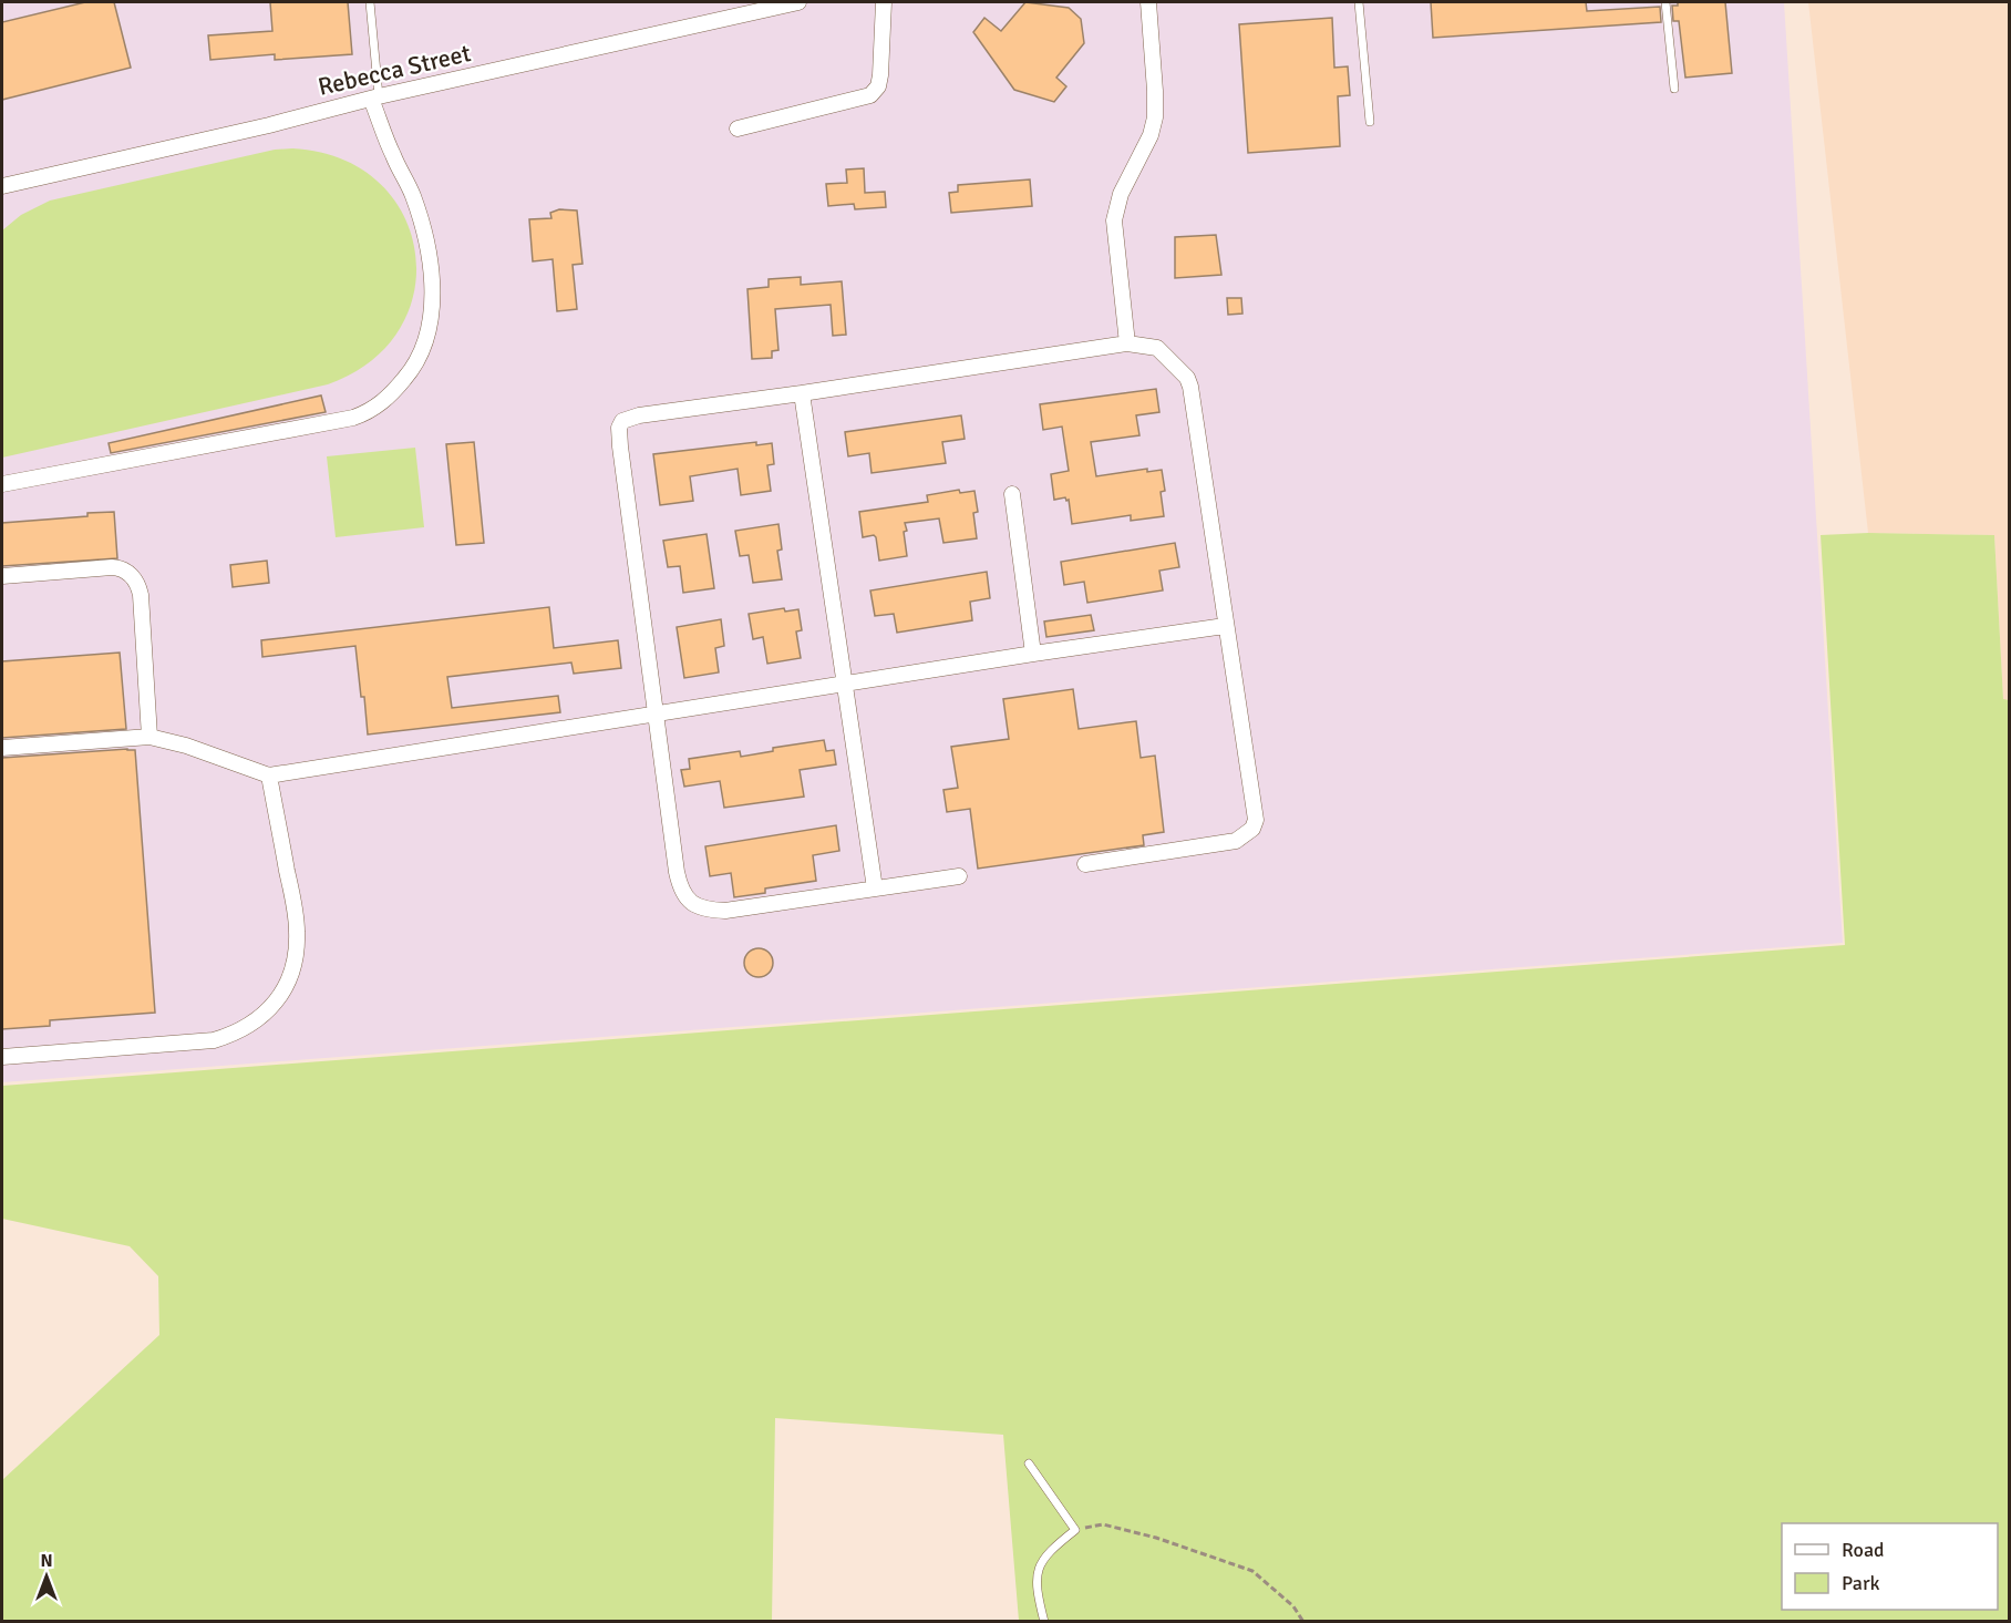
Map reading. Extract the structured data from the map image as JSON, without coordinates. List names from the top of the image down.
{
  "streets": {
    "street": ["Rebecca Street"]
  },
  "legend": ["Road", "Park"],
  "north": "top"
}
